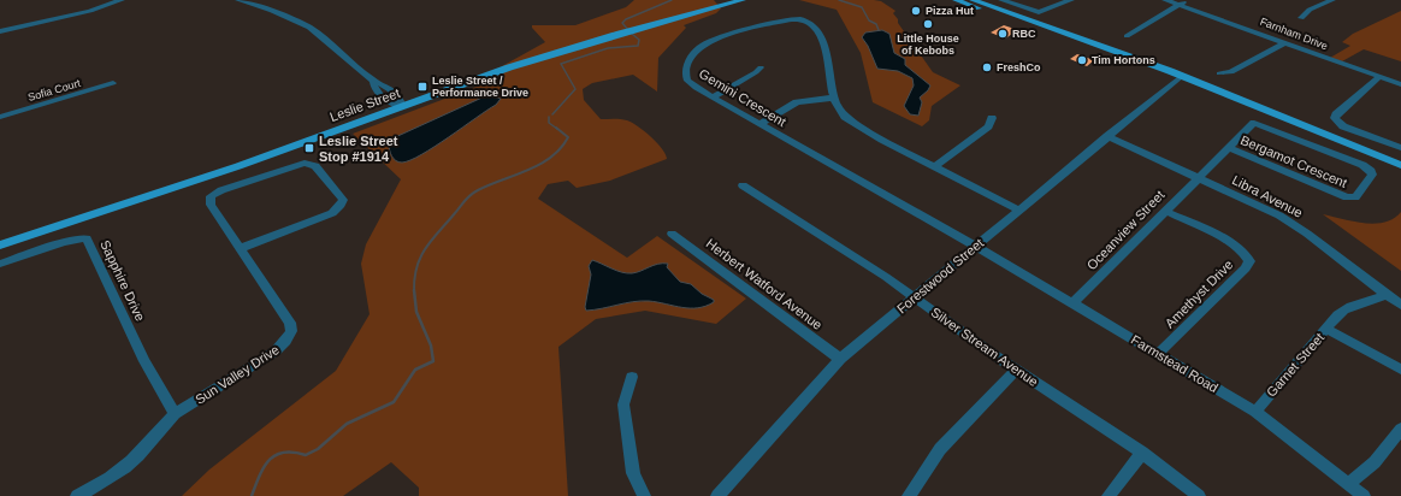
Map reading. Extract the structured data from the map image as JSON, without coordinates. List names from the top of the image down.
{
  "streets": {
    "main road": ["Leslie Street"],
    "street": [
      "Farnham Drive",
      "Sofia Court",
      "Gemini Crescent",
      "Bergamot Crescent",
      "Libra Avenue",
      "Oceanview Street",
      "Forestwood Street",
      "Sapphire Drive",
      "Herbert Watford Avenue",
      "Amethyst Drive",
      "Silver Stream Avenue",
      "Farmstead Road",
      "Garnet Street",
      "Sun Valley Drive"
    ]
  },
  "crossings": [
    ["Gemini Crescent", "Forestwood Street"],
    ["Gemini Crescent", "Farmstead Road"],
    ["Bergamot Crescent", "Libra Avenue"],
    ["Bergamot Crescent", "Oceanview Street"],
    ["Libra Avenue", "Oceanview Street"],
    ["Libra Avenue", "Forestwood Street"],
    ["Libra Avenue", "Garnet Street"],
    ["Oceanview Street", "Amethyst Drive"],
    ["Oceanview Street", "Farmstead Road"],
    ["Forestwood Street", "Herbert Watford Avenue"],
    ["Forestwood Street", "Silver Stream Avenue"],
    ["Forestwood Street", "Farmstead Road"],
    ["Sapphire Drive", "Sun Valley Drive"],
    ["Amethyst Drive", "Farmstead Road"],
    ["Farmstead Road", "Garnet Street"]
  ],
  "places": {
    "other": [
      "Pizza Hut",
      "Little House of Kebobs",
      "RBC",
      "Tim Hortons",
      "FreshCo"
    ],
    "transit": ["Leslie Street / Performance Drive", "Leslie Street Stop #1914"]
  }
}
